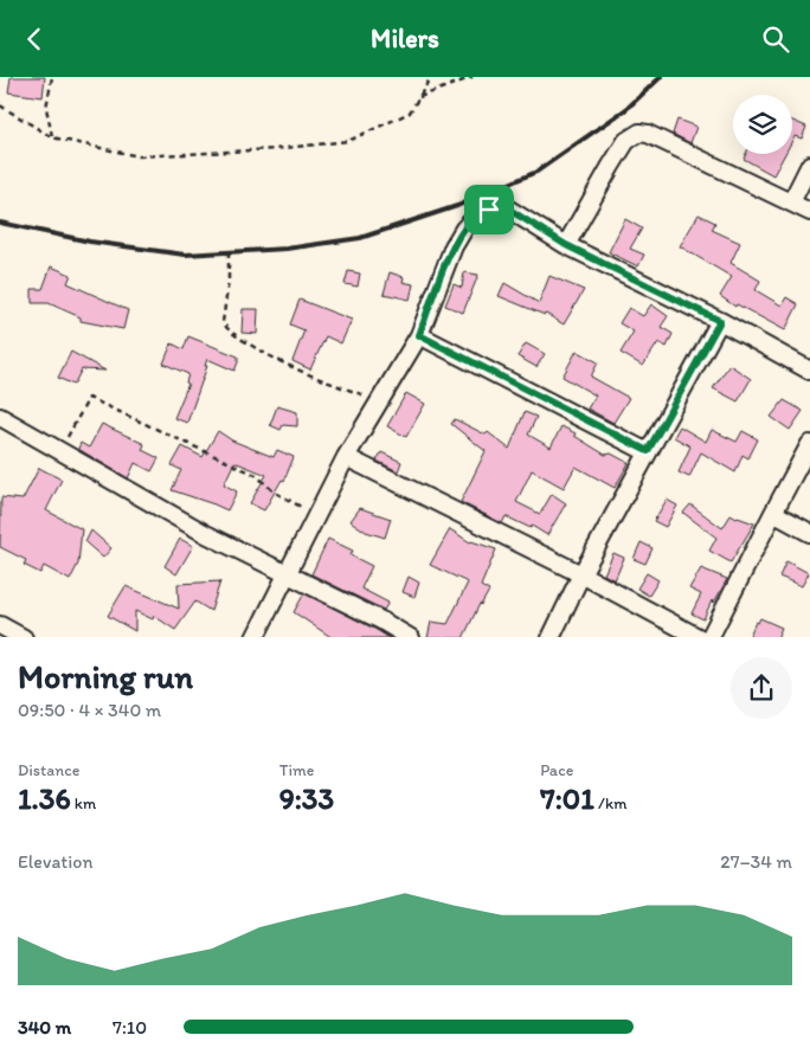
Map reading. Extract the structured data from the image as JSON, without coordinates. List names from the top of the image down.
{
  "page": {
    "header": "Milers",
    "heading": ["Morning run", "09:50 · 4 × 340 m"],
    "stats": [
      ["Distance", "1.36 km"],
      ["Time", "9:33"],
      ["Pace", "7:01 /km"]
    ],
    "chart": ["Elevation", "27–34 m"],
    "list": [
      {
        "name": "340 m",
        "note": "7:10"
      }
    ]
  }
}
